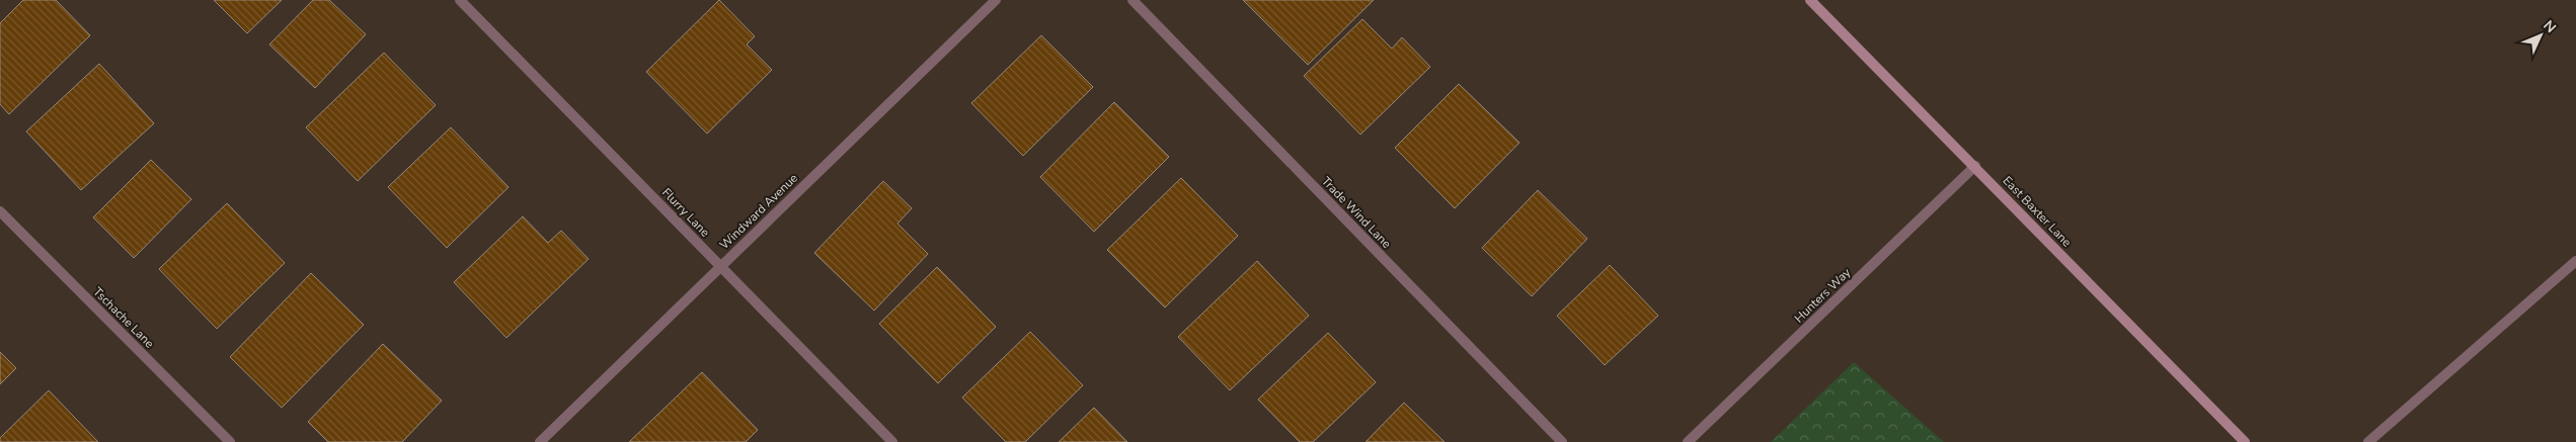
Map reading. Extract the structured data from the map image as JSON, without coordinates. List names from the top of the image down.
{
  "streets": {
    "main road": ["East Baxter Lane"],
    "street": [
      "Windward Avenue",
      "Flurry Lane",
      "Trade Wind Lane",
      "Hunters Way",
      "Tschache Lane"
    ]
  },
  "crossings": [
    ["Windward Avenue", "Flurry Lane"],
    ["East Baxter Lane", "Hunters Way"]
  ],
  "north": "top right"
}
